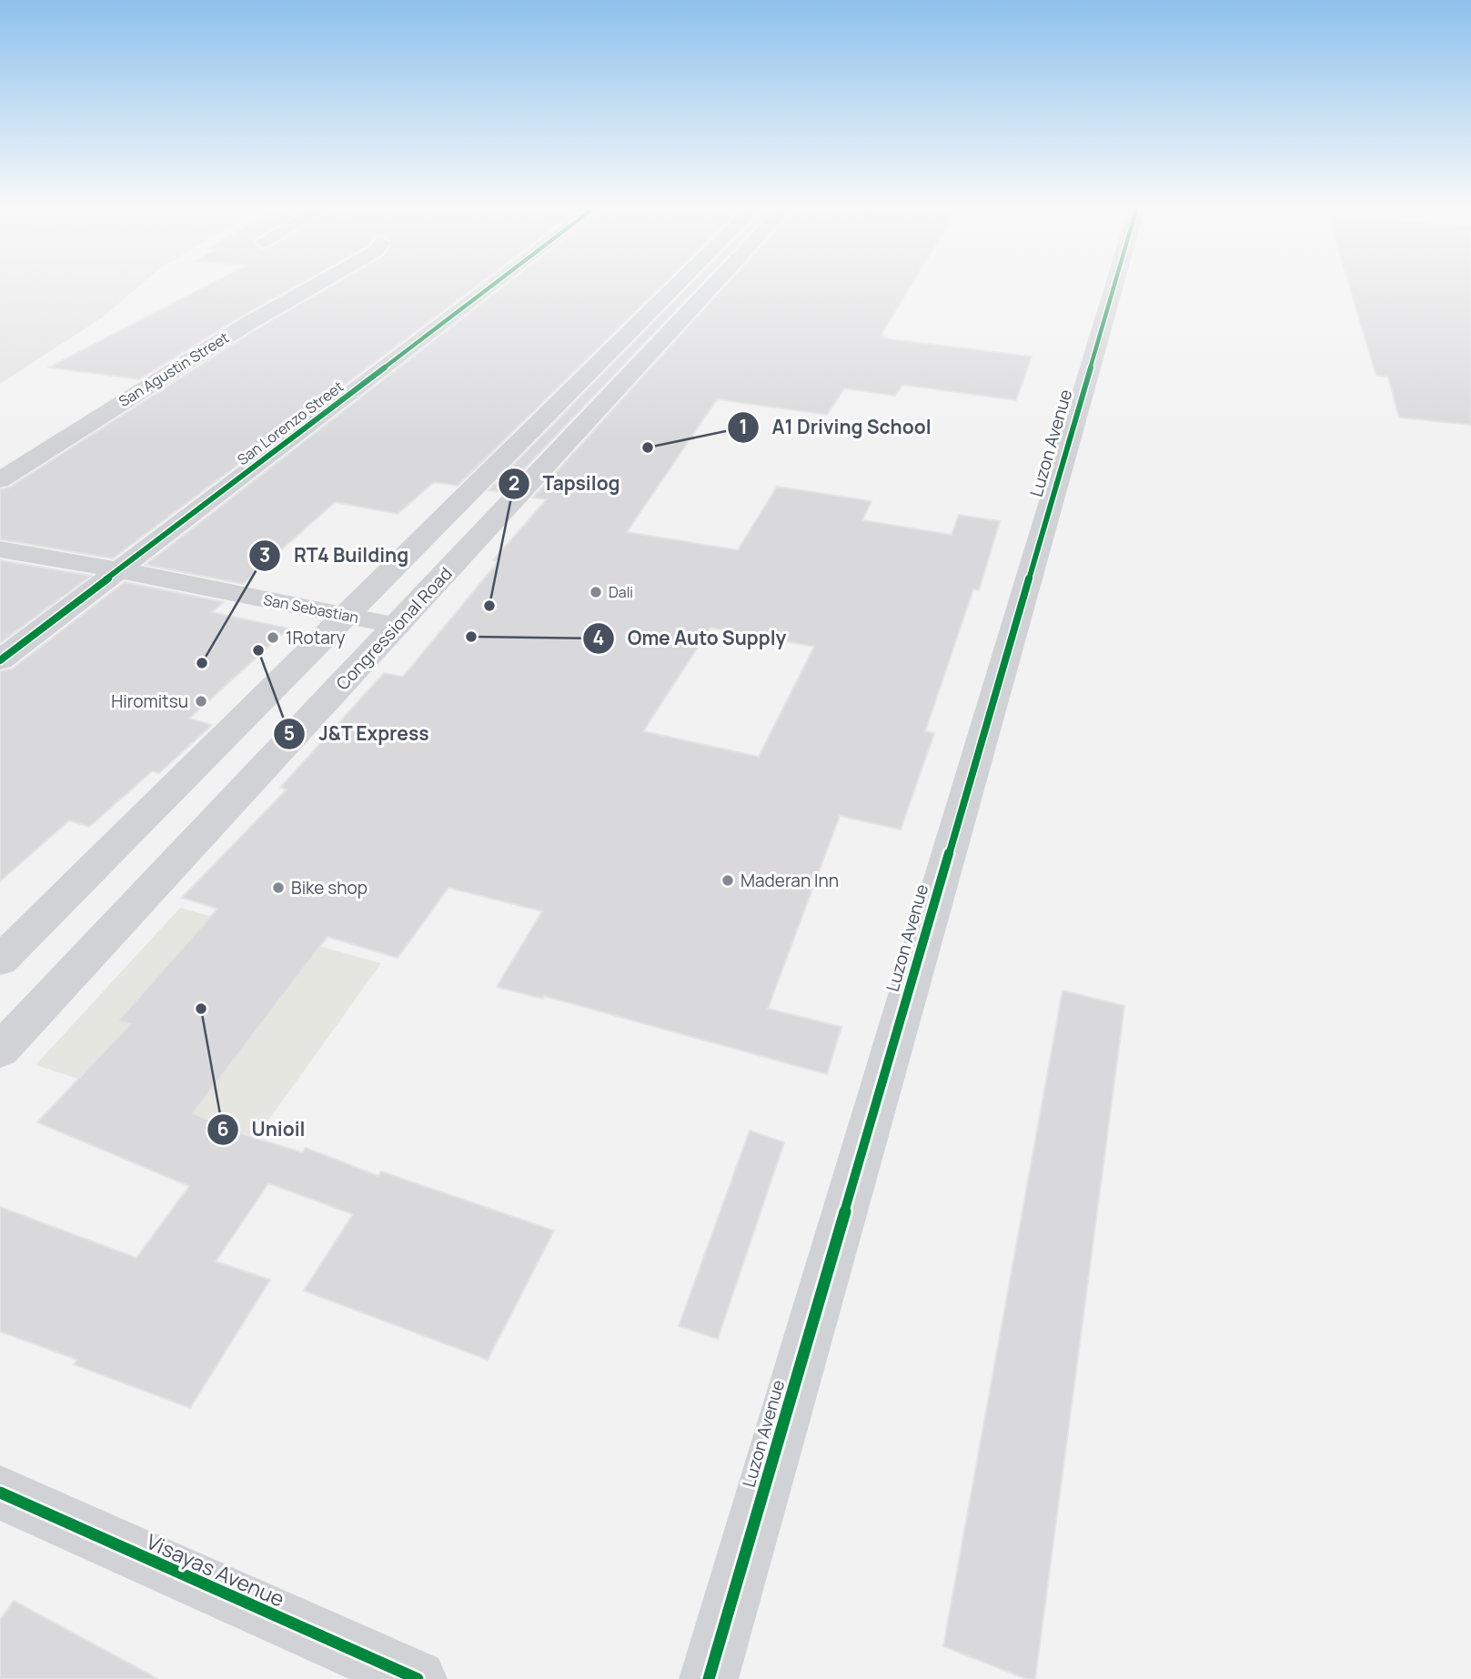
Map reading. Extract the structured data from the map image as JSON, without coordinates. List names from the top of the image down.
{
  "streets": {
    "main road": ["Luzon Avenue", "Congressional Road", "Visayas Avenue"],
    "street": ["San Agustin Street", "San Lorenzo Street", "San Sebastian"]
  },
  "crossings": [
    ["San Lorenzo Street", "San Sebastian"],
    ["San Sebastian", "Congressional Road"]
  ],
  "places": [
    "A1 Driving School",
    "Dali",
    "Tapsilog",
    "Ome Auto Supply",
    "1Rotary",
    "J&T Express",
    "RT4 Building",
    "Hiromitsu",
    "Maderan Inn",
    "Bike shop",
    "Unioil"
  ]
}
